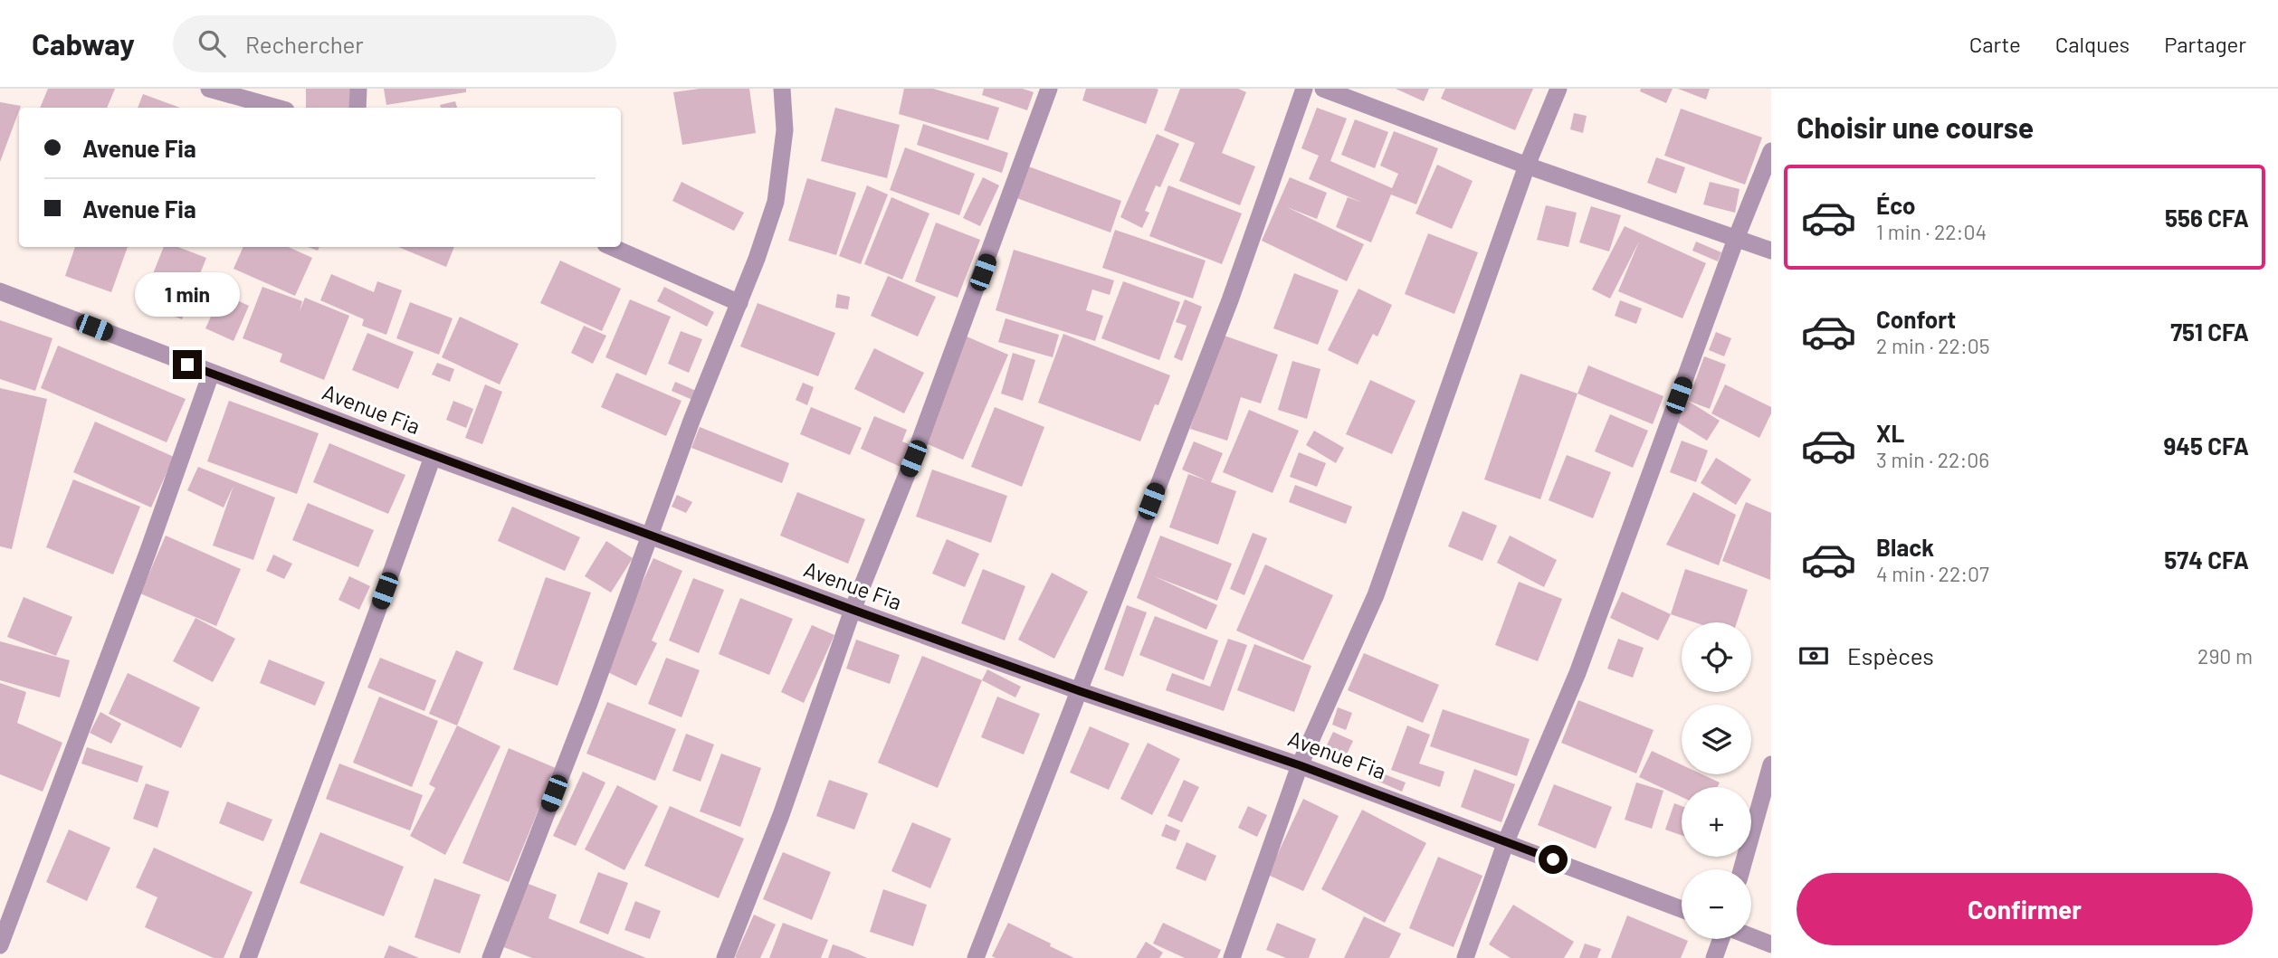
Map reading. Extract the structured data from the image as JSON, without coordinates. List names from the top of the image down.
{
  "streets": {
    "street": ["Avenue Fia"]
  },
  "page": {
    "header": "Cabway",
    "search": "Rechercher",
    "nav": ["Carte", "Calques", "Partager"],
    "heading": "Choisir une course",
    "banner": ["Avenue Fia", "Avenue Fia"],
    "list": [
      {
        "name": "Éco",
        "note": "1 min · 22:04",
        "value": "556 CFA"
      },
      {
        "name": "Confort",
        "note": "2 min · 22:05",
        "value": "751 CFA"
      },
      {
        "name": "XL",
        "note": "3 min · 22:06",
        "value": "945 CFA"
      },
      {
        "name": "Black",
        "note": "4 min · 22:07",
        "value": "574 CFA"
      }
    ],
    "bubble": "1 min",
    "pay": ["Espèces", "290 m"],
    "map_buttons": ["+", "−"],
    "buttons": "Confirmer"
  }
}
